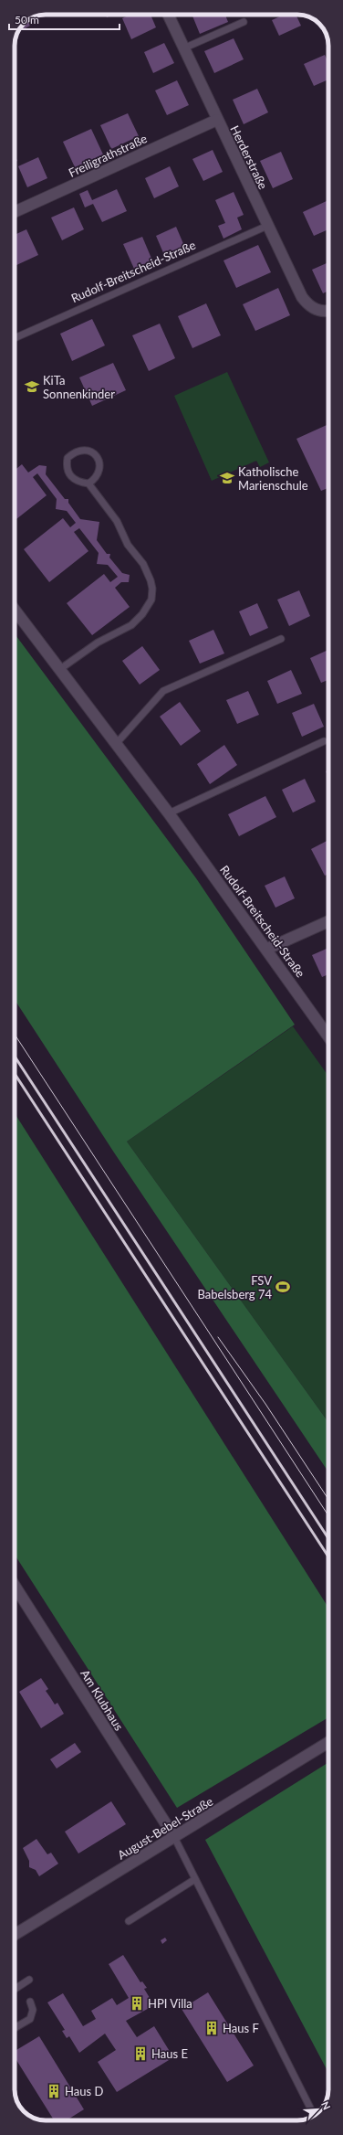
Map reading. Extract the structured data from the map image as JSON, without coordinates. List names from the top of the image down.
{
  "streets": {
    "street": [
      "Freiligrathstraße",
      "Herderstraße",
      "Rudolf-Breitscheid-Straße",
      "Am Klubhaus",
      "August-Bebel-Straße"
    ]
  },
  "crossings": [
    ["Freiligrathstraße", "Herderstraße"],
    ["Herderstraße", "Rudolf-Breitscheid-Straße"],
    ["Am Klubhaus", "August-Bebel-Straße"]
  ],
  "places": {
    "school or university": ["KiTa Sonnenkinder", "Katholische Marienschule"],
    "sports": ["FSV Babelsberg 74"],
    "building": [
      "HPI Villa",
      "Haus F",
      "Haus E",
      "Haus D"
    ]
  },
  "scale_bar": "50 m",
  "north": "top right"
}
